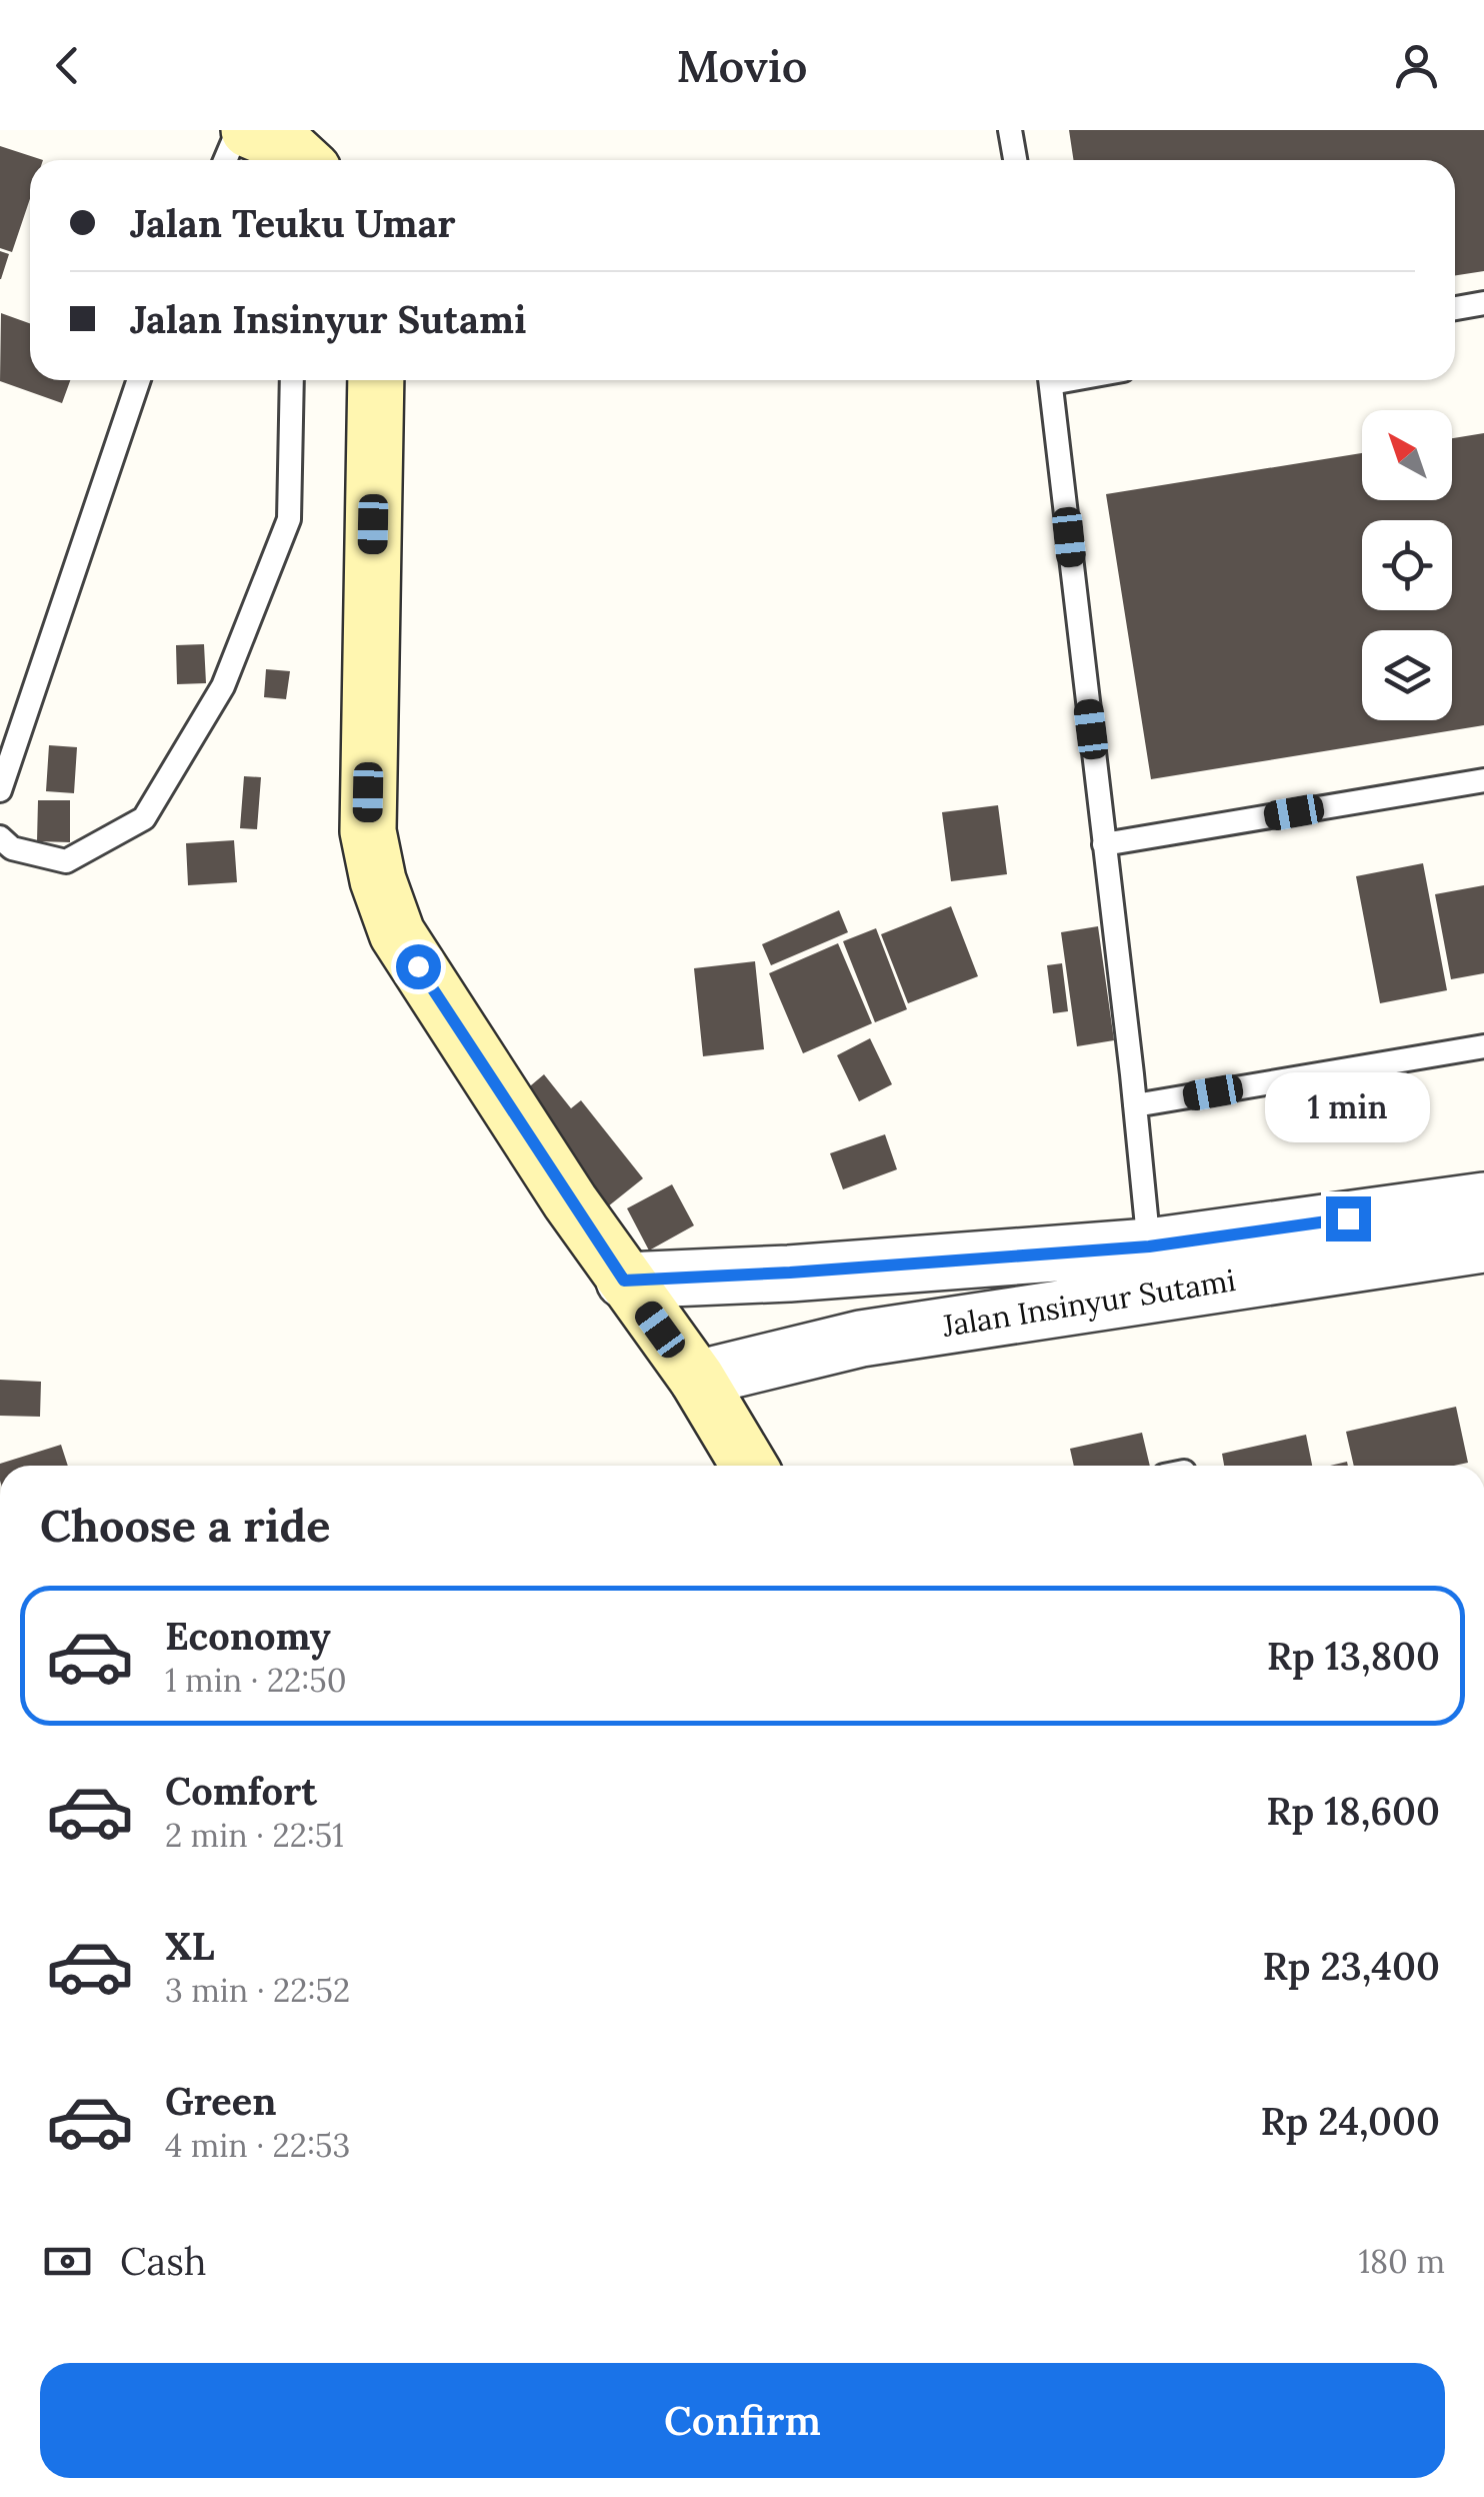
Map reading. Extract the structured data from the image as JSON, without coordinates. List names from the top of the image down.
{
  "streets": {
    "street": ["Jalan Insinyur Sutami"]
  },
  "north": "top left",
  "page": {
    "header": "Movio",
    "banner": ["Jalan Teuku Umar", "Jalan Insinyur Sutami"],
    "bubble": "1 min",
    "heading": "Choose a ride",
    "list": [
      {
        "name": "Economy",
        "note": "1 min · 22:50",
        "value": "Rp 13,800"
      },
      {
        "name": "Comfort",
        "note": "2 min · 22:51",
        "value": "Rp 18,600"
      },
      {
        "name": "XL",
        "note": "3 min · 22:52",
        "value": "Rp 23,400"
      },
      {
        "name": "Green",
        "note": "4 min · 22:53",
        "value": "Rp 24,000"
      }
    ],
    "pay": ["Cash", "180 m"],
    "buttons": "Confirm"
  }
}
